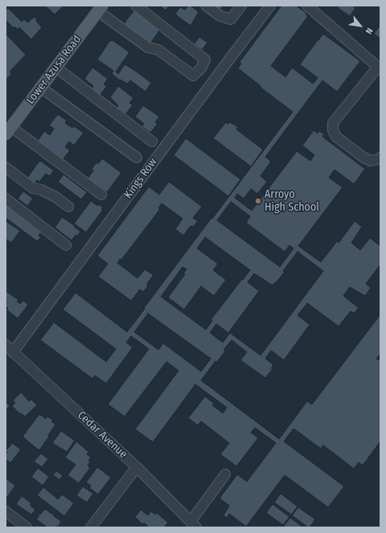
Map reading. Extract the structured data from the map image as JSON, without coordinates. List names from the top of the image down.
{
  "streets": {
    "main road": ["Lower Azusa Road"],
    "street": ["Kings Row", "Cedar Avenue"]
  },
  "crossings": [
    ["Kings Row", "Cedar Avenue"]
  ],
  "places": ["Arroyo High School"],
  "north": "bottom right"
}
